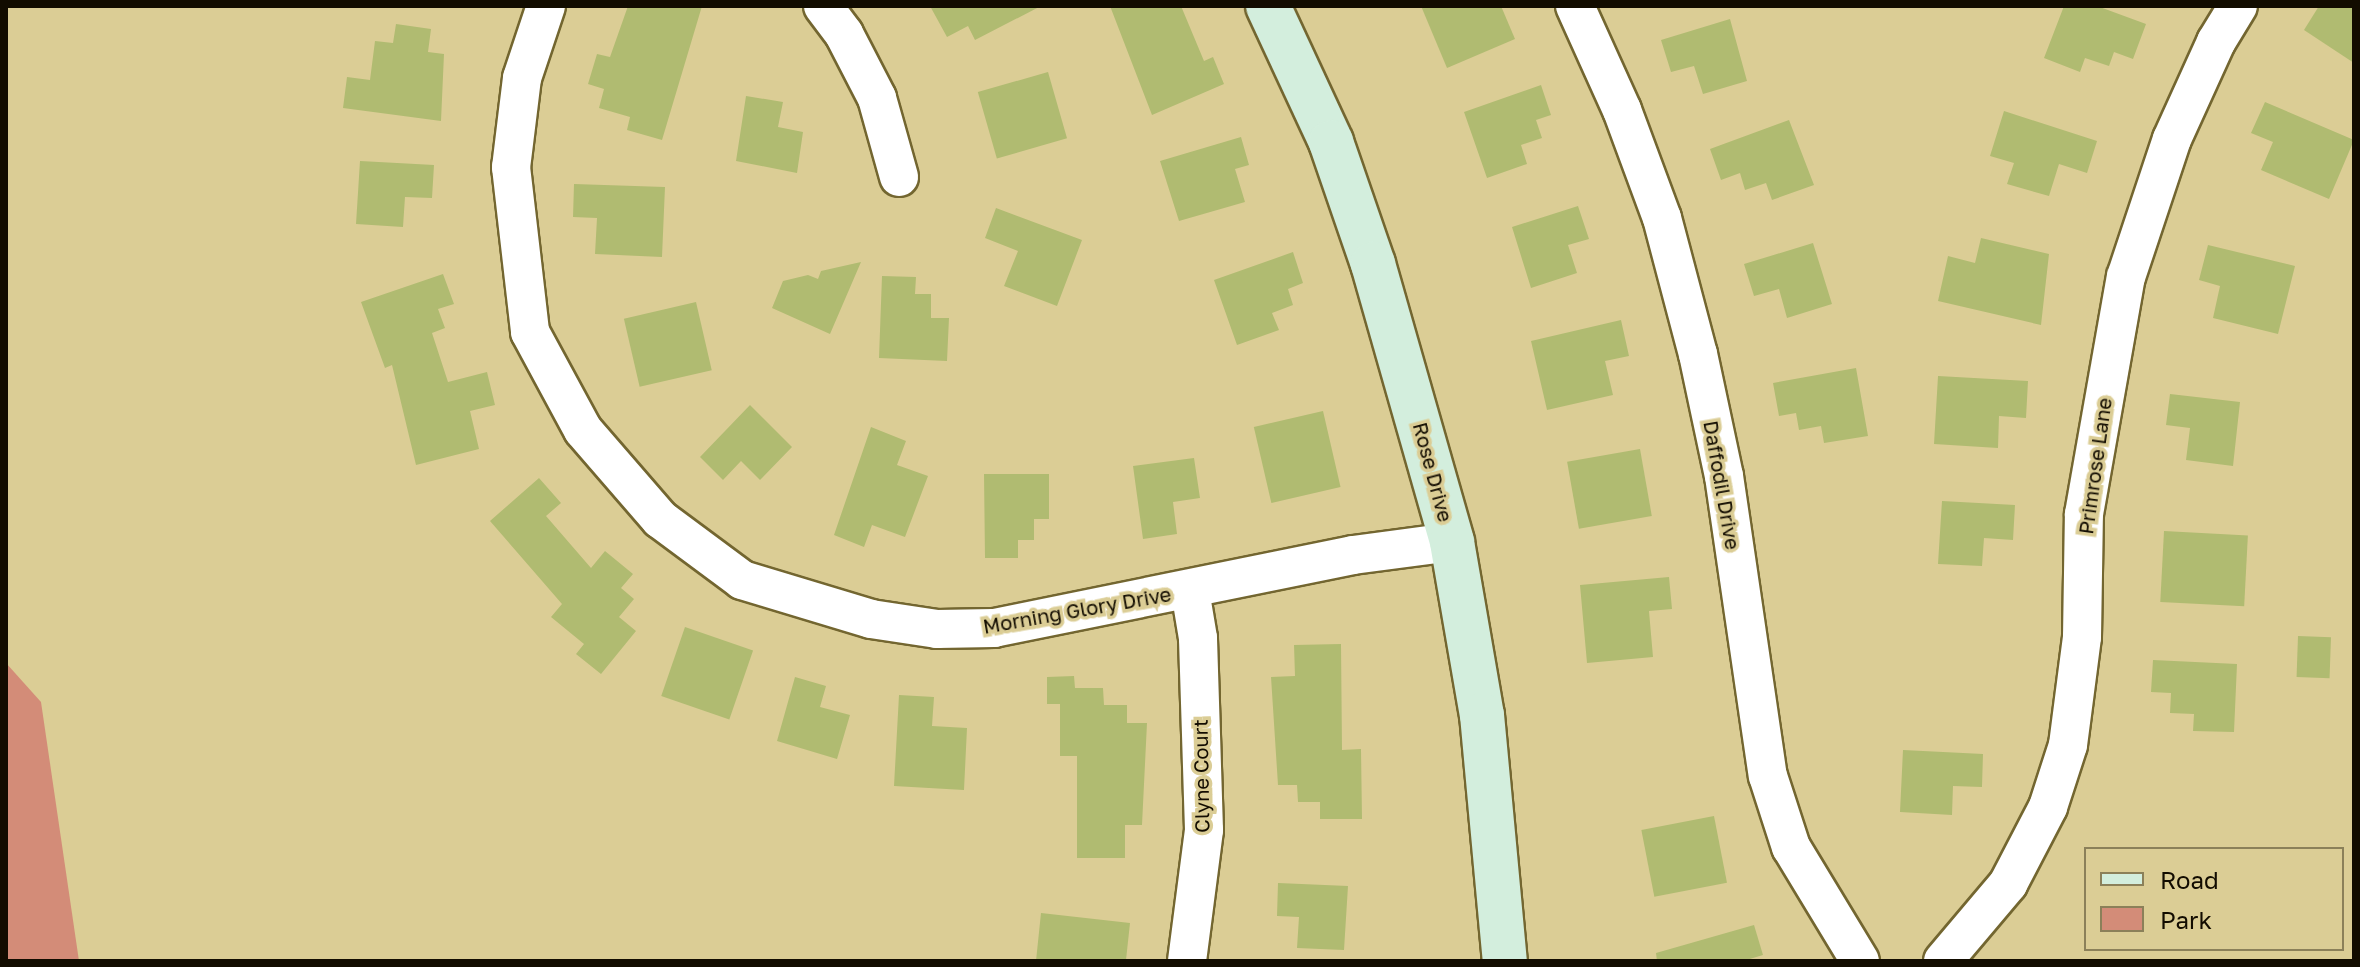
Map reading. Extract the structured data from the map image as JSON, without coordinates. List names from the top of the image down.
{
  "streets": {
    "main road": ["Rose Drive"],
    "street": [
      "Primrose Lane",
      "Daffodil Drive",
      "Morning Glory Drive",
      "Clyne Court"
    ]
  },
  "crossings": [
    ["Rose Drive", "Morning Glory Drive"],
    ["Morning Glory Drive", "Clyne Court"]
  ],
  "legend": ["Road", "Park"]
}
